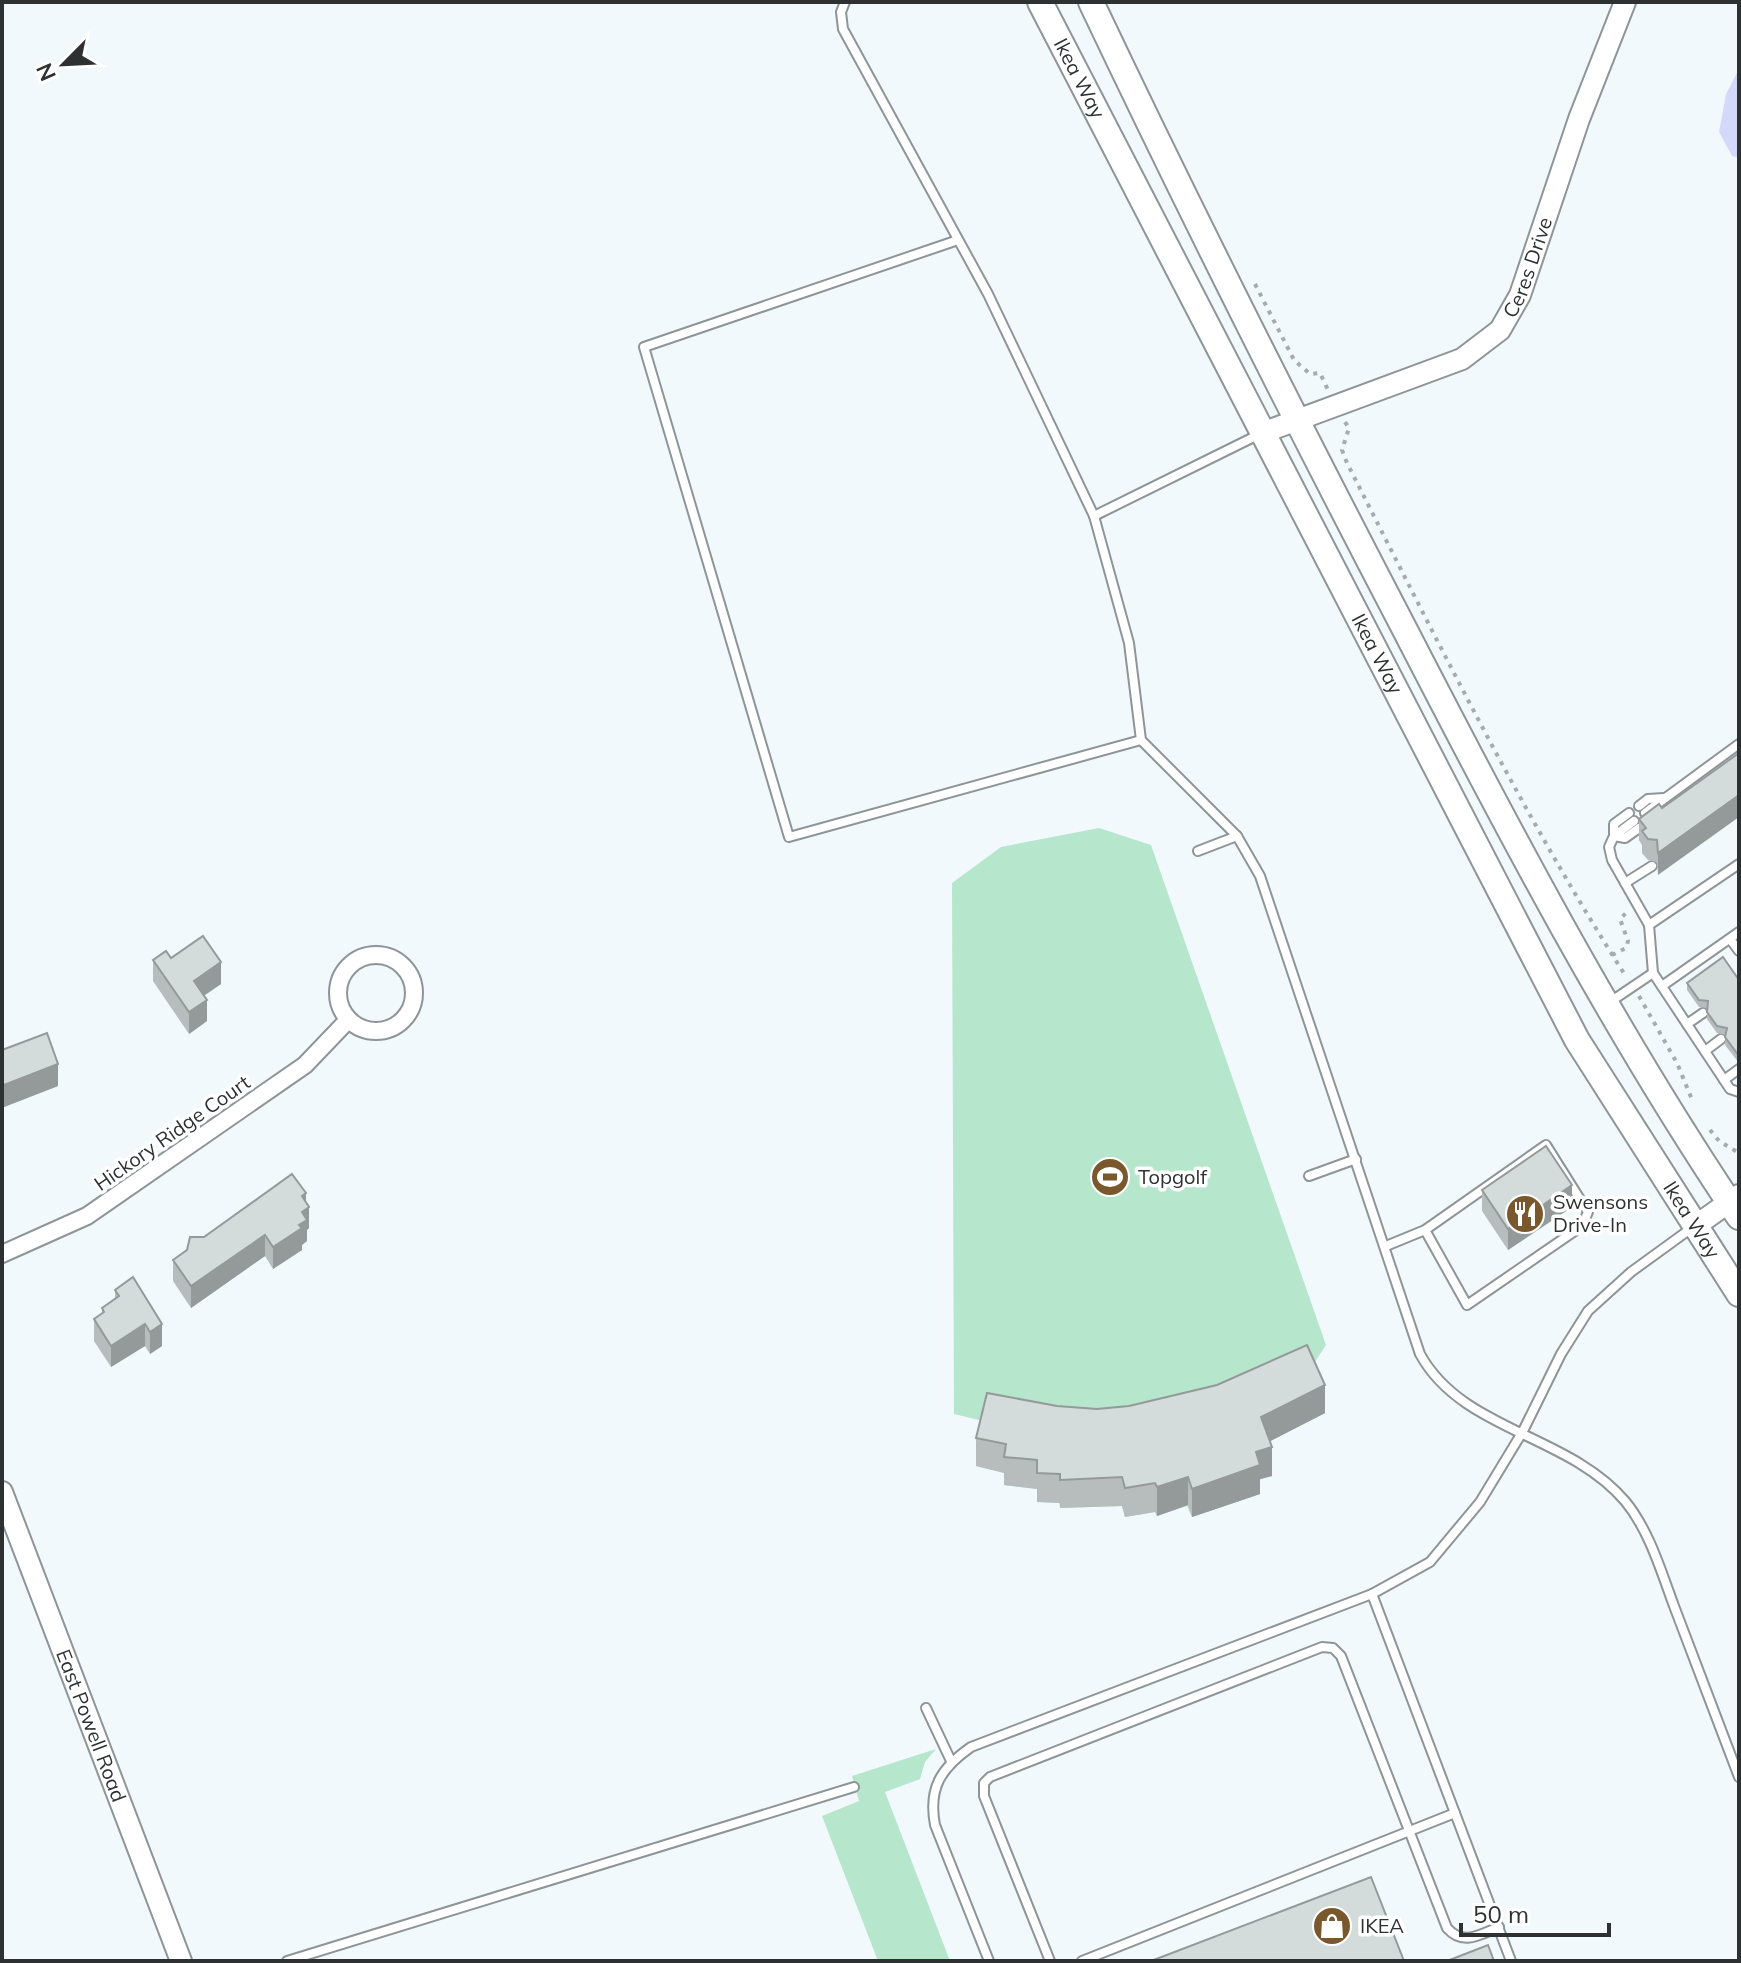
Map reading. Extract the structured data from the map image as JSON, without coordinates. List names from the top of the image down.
{
  "streets": {
    "main road": ["Ikea Way"],
    "street": ["Ceres Drive", "Hickory Ridge Court", "East Powell Road"]
  },
  "crossings": [
    ["Ikea Way", "Ceres Drive"]
  ],
  "places": {
    "sports": ["Topgolf"],
    "restaurant": ["Swensons Drive-In"],
    "shop": ["IKEA"]
  },
  "scale_bar": "50 m",
  "north": "bottom left"
}
